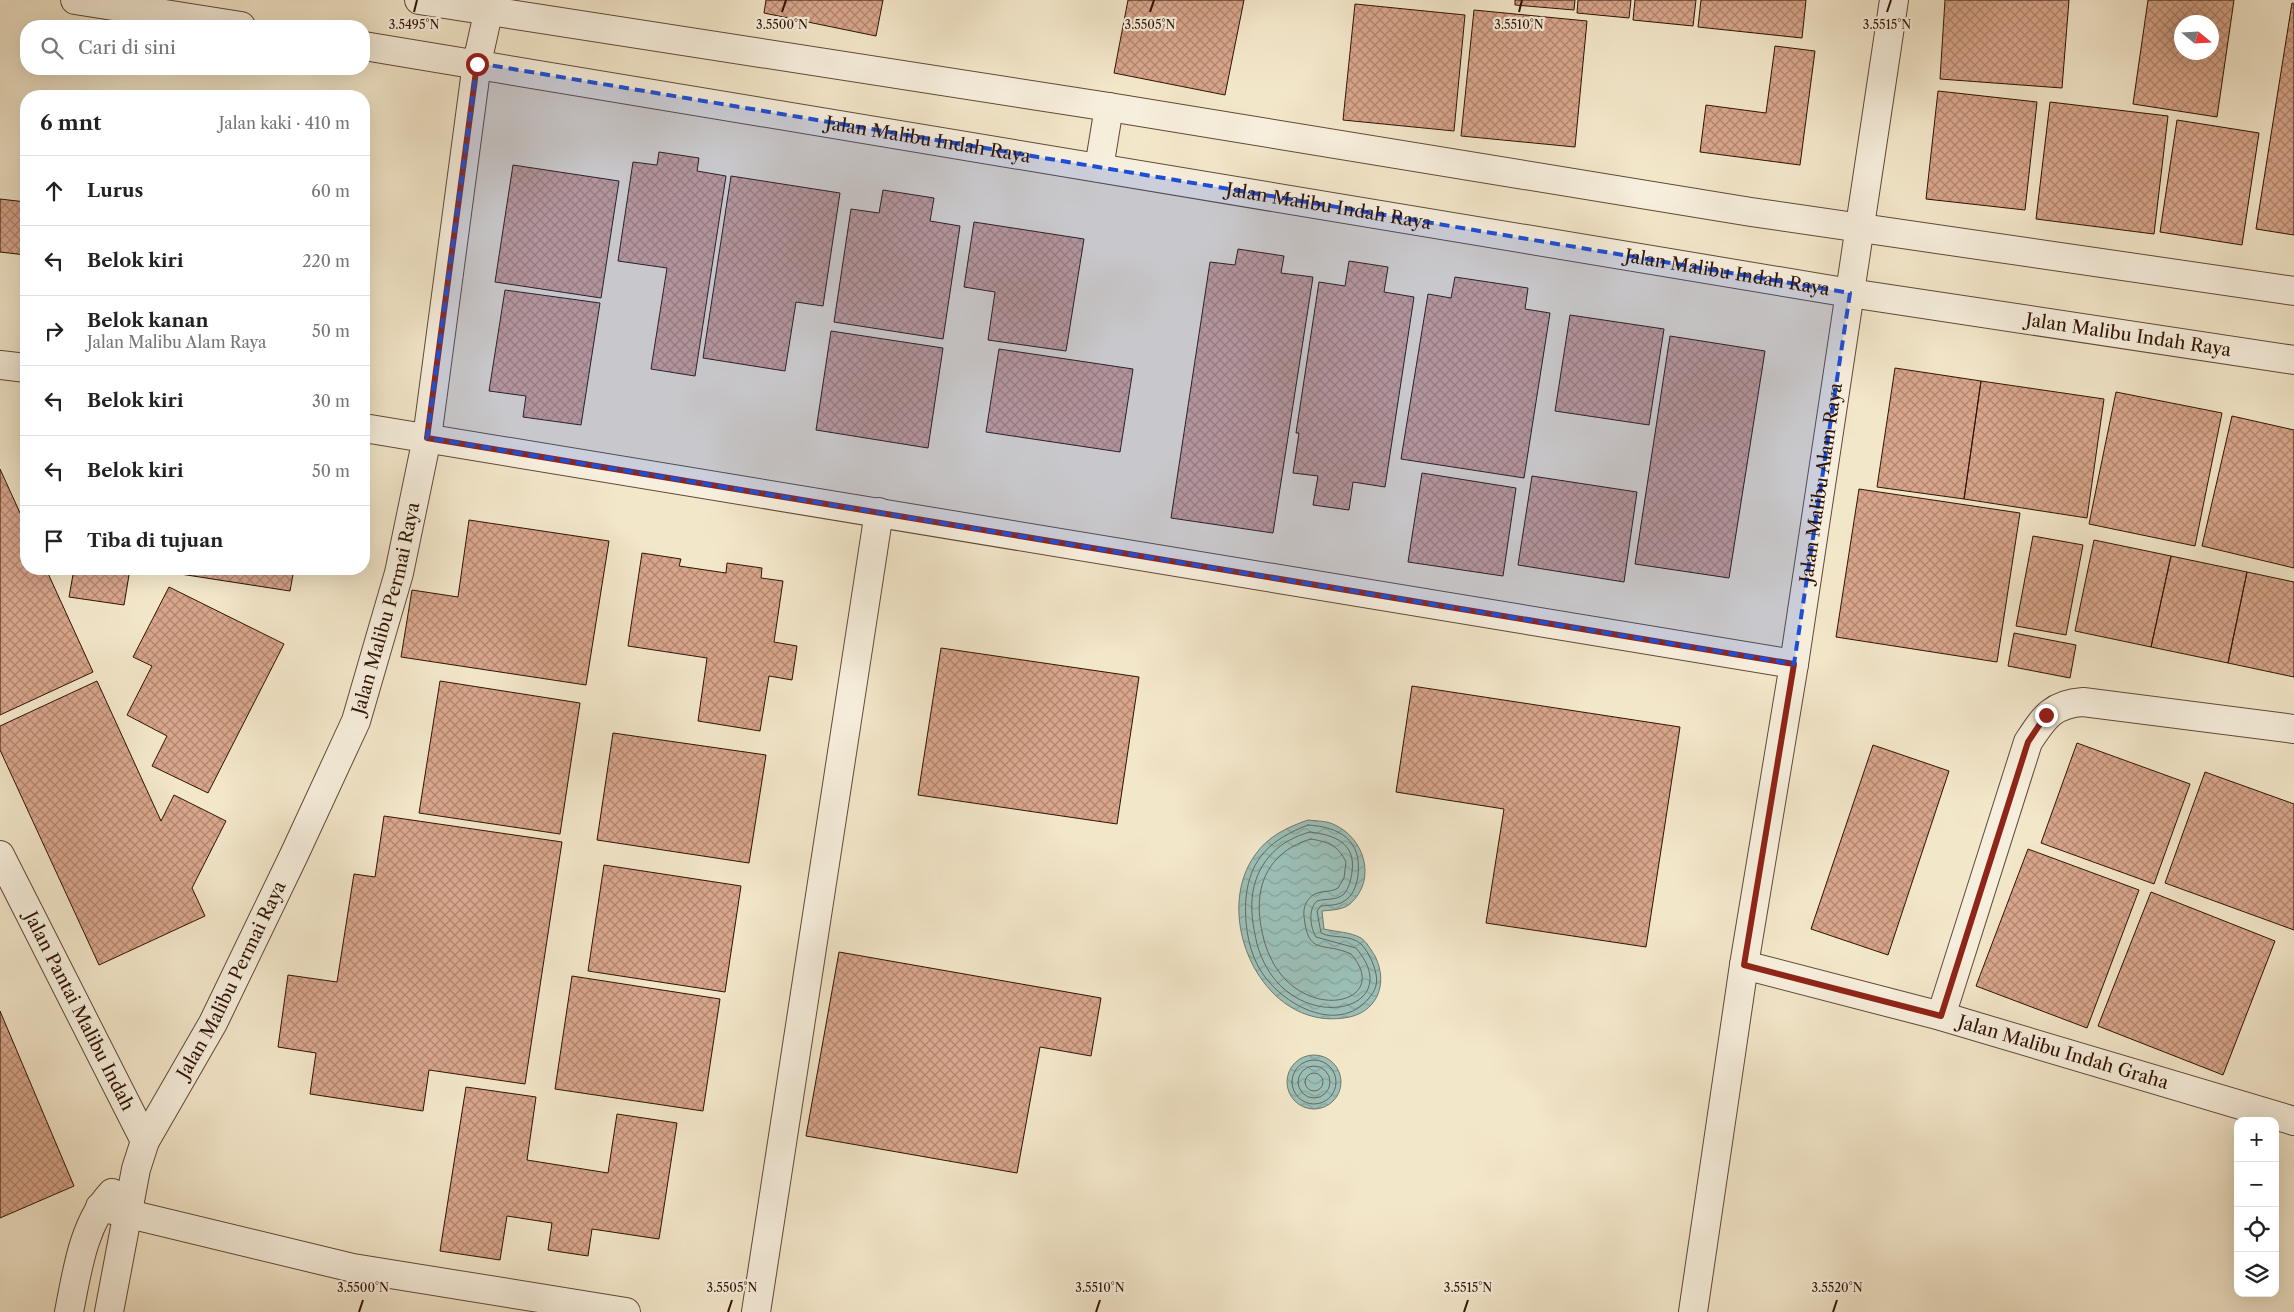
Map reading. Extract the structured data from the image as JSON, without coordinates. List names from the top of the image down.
{
  "streets": {
    "street": [
      "Jalan Malibu Indah Raya",
      "Jalan Malibu Alam Raya",
      "Jalan Malibu Permai Raya",
      "Jalan Pantai Malibu Indah",
      "Jalan Malibu Indah Graha"
    ]
  },
  "crossings": [
    ["Jalan Malibu Indah Raya", "Jalan Malibu Alam Raya"],
    ["Jalan Malibu Indah Raya", "Jalan Malibu Permai Raya"],
    ["Jalan Malibu Alam Raya", "Jalan Malibu Indah Graha"],
    ["Jalan Malibu Permai Raya", "Jalan Pantai Malibu Indah"]
  ],
  "north": "right",
  "page": {
    "search": "Cari di sini",
    "heading": ["6 mnt", "Jalan kaki · 410 m"],
    "list": [
      ["Lurus", "60 m"],
      ["Belok kiri", "220 m"],
      ["Belok kanan", "Jalan Malibu Alam Raya", "50 m"],
      ["Belok kiri", "30 m"],
      ["Belok kiri", "50 m"],
      "Tiba di tujuan"
    ],
    "map_buttons": ["+", "−"]
  },
  "coordinates": [
    "3.5495°N",
    "3.5500°N",
    "3.5505°N",
    "3.5510°N",
    "3.5515°N",
    "3.5520°N"
  ]
}
